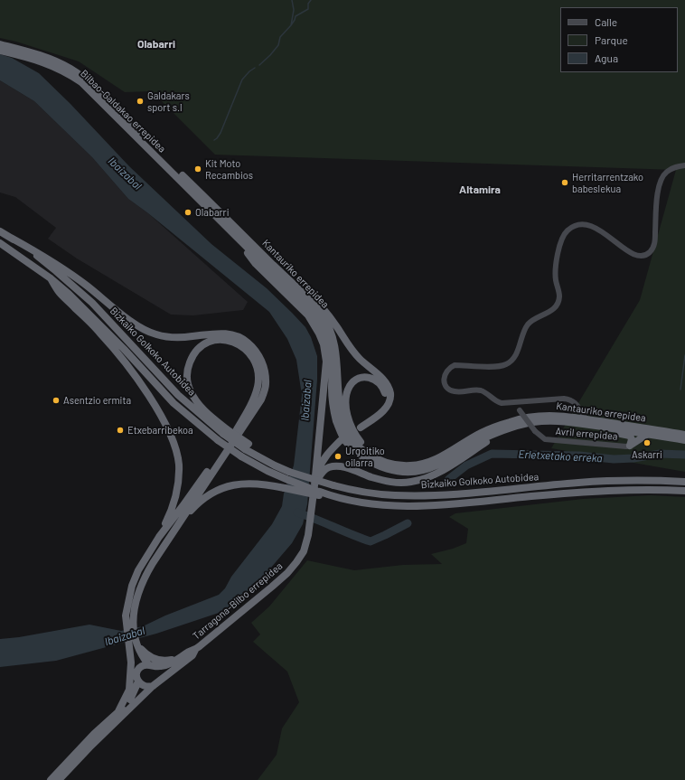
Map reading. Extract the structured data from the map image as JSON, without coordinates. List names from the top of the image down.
{
  "streets": {
    "highway": [
      "Bilbao-Galdakao errepidea",
      "Kantauriko errepidea",
      "Bizkaiko Golkoko Autobidea",
      "Tarragona-Bilbo errepidea"
    ],
    "street": ["Avril errepidea"]
  },
  "crossings": [
    ["Bilbao-Galdakao errepidea", "Kantauriko errepidea"]
  ],
  "districts": ["Olabarri", "Altamira"],
  "water": ["Ibaizabal", "Erletxetako erreka"],
  "places": [
    "Galdakars sport s.l",
    "Kit Moto Recambios",
    "Herritarrentzako babeslekua",
    "Olabarri",
    "Asentzio ermita",
    "Etxebarribekoa",
    "Askarri",
    "Urgoitiko oilarra"
  ],
  "legend": ["Calle", "Parque", "Agua"]
}
